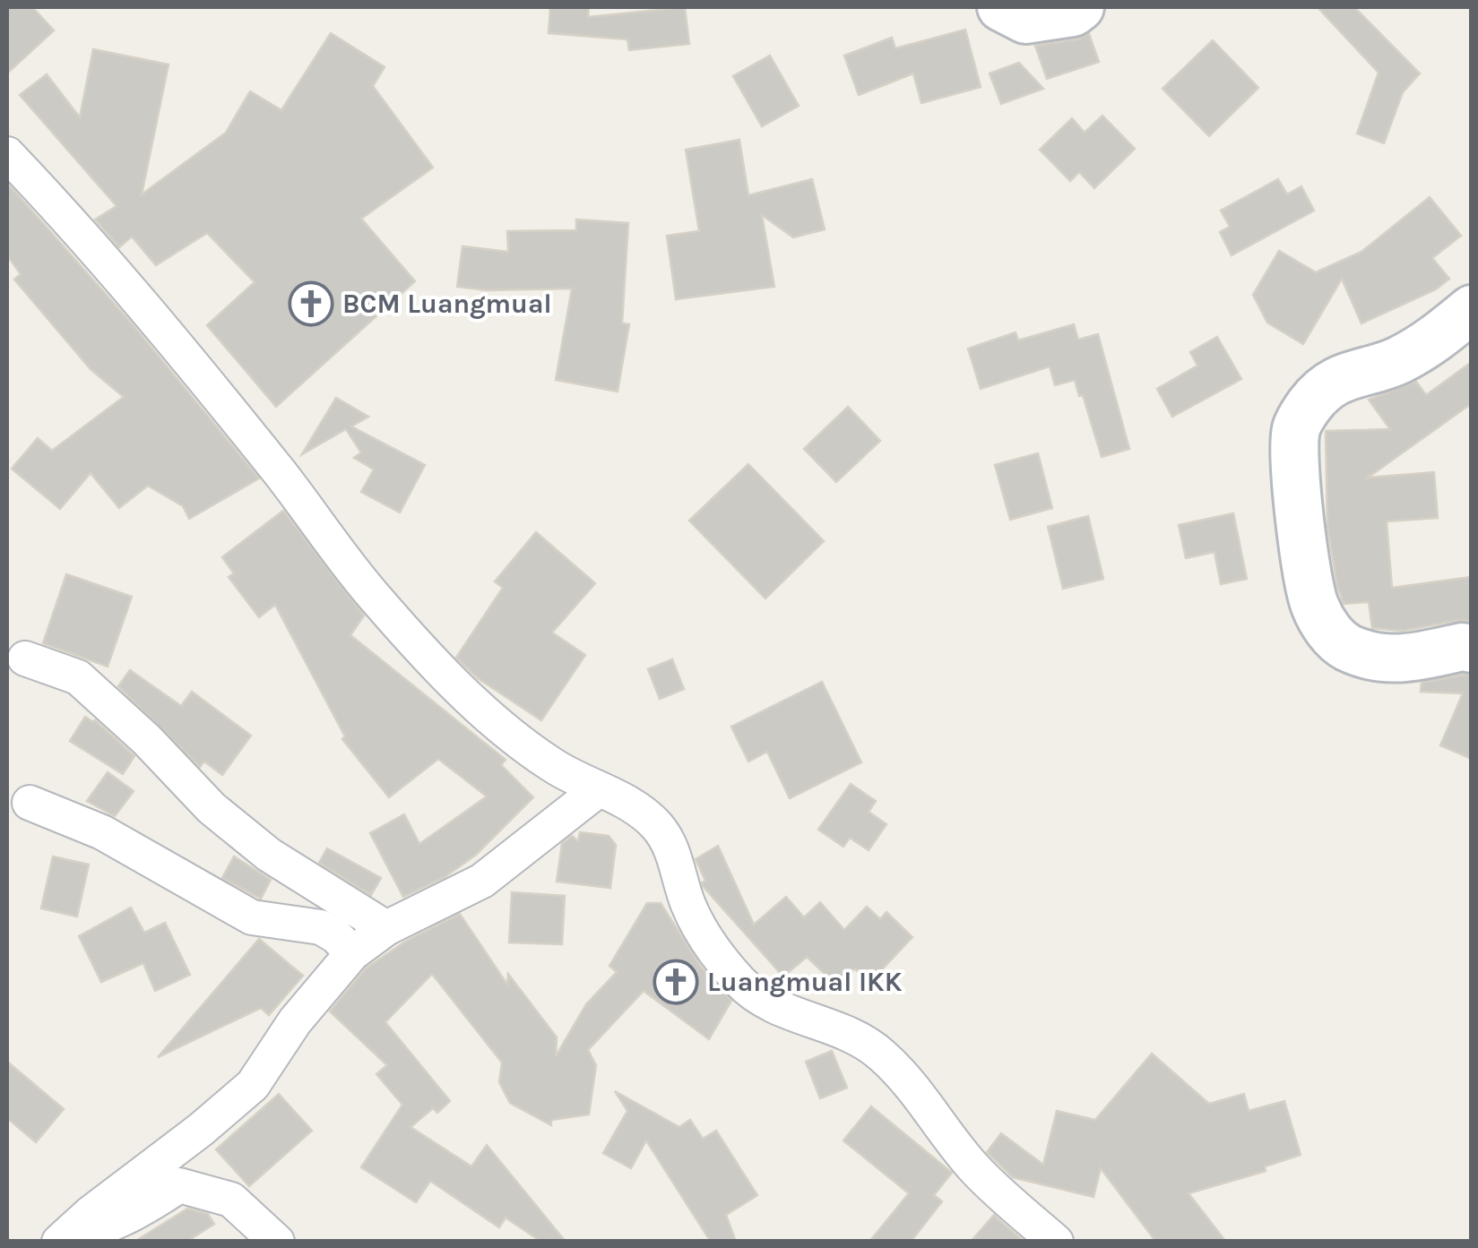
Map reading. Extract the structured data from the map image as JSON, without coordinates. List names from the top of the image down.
{
  "places": {
    "church": ["BCM Luangmual", "Luangmual IKK"]
  }
}
